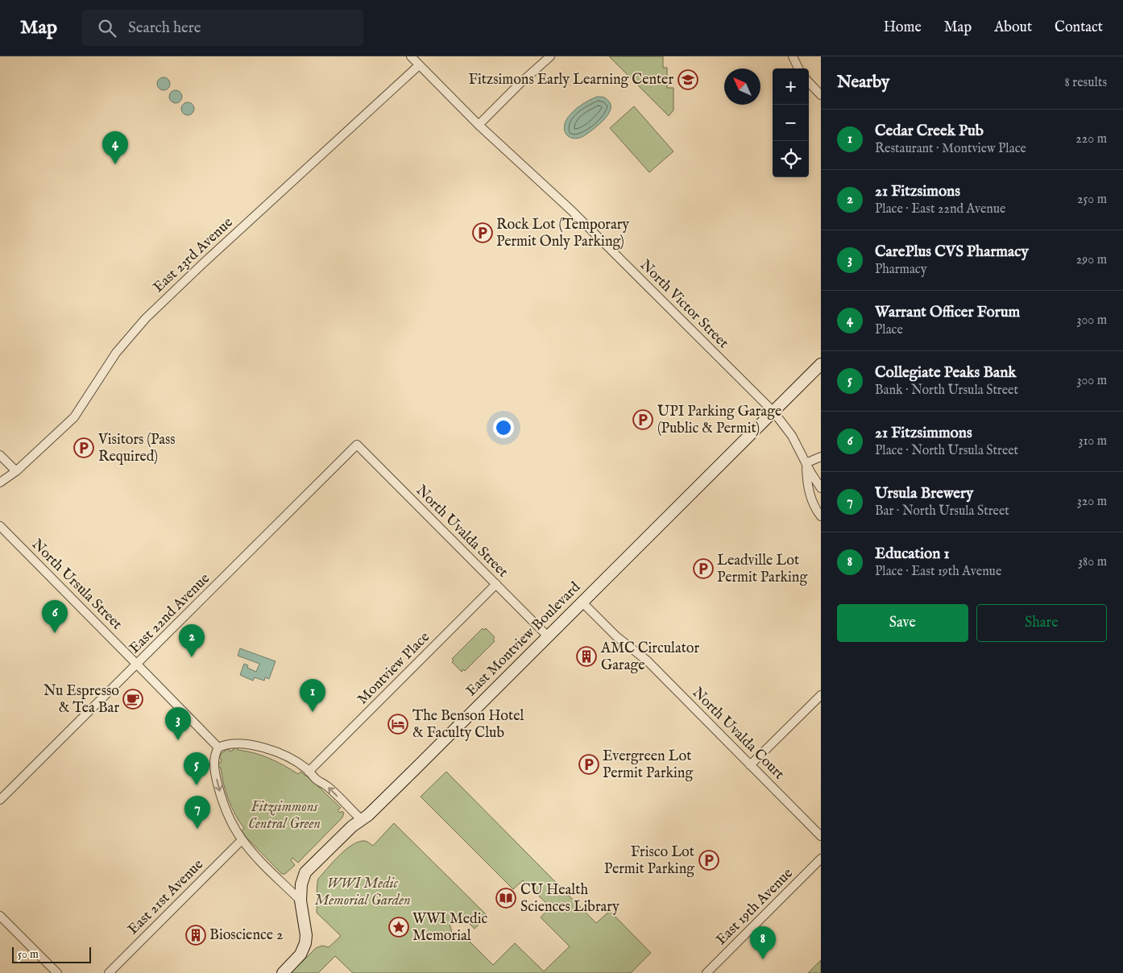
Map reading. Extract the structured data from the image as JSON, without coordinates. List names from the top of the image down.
{
  "streets": {
    "street": [
      "East 23rd Avenue",
      "North Victor Street",
      "North Uvalda Street",
      "North Ursula Street",
      "East 22nd Avenue",
      "East Montview Boulevard",
      "Montview Place",
      "North Uvalda Court",
      "East 21st Avenue",
      "East 19th Avenue"
    ]
  },
  "crossings": [
    ["East 23rd Avenue", "North Victor Street"],
    ["North Victor Street", "East Montview Boulevard"],
    ["North Uvalda Street", "East 22nd Avenue"],
    ["North Uvalda Street", "East Montview Boulevard"],
    ["North Uvalda Street", "Montview Place"],
    ["North Ursula Street", "East 22nd Avenue"],
    ["East Montview Boulevard", "North Uvalda Court"]
  ],
  "parks": ["Fitzsimmons Central Green", "WWI Medic Memorial Garden"],
  "places": {
    "school or university": ["Fitzsimons Early Learning Center"],
    "parking": [
      "Rock Lot (Temporary Permit Only Parking)",
      "UPI Parking Garage (Public & Permit)",
      "Visitors (Pass Required)",
      "Leadville Lot Permit Parking",
      "Evergreen Lot Permit Parking",
      "Frisco Lot Permit Parking"
    ],
    "building": ["AMC Circulator Garage", "Bioscience 2"],
    "cafe": ["Nu Espresso & Tea Bar"],
    "hotel": ["The Benson Hotel & Faculty Club"],
    "library": ["CU Health Sciences Library"],
    "place": ["WWI Medic Memorial"]
  },
  "scale_bar": "50 m",
  "north": "top left",
  "page": {
    "header": "Map",
    "search": "Search here",
    "nav": [
      "Home",
      "Map",
      "About",
      "Contact"
    ],
    "heading": ["Nearby", "8 results"],
    "map_buttons": ["+", "−"],
    "list": [
      {
        "mark": "1",
        "name": "Cedar Creek Pub",
        "note": "Restaurant · Montview Place",
        "value": "220 m"
      },
      {
        "mark": "2",
        "name": "21 Fitzsimons",
        "note": "Place · East 22nd Avenue",
        "value": "250 m"
      },
      {
        "mark": "3",
        "name": "CarePlus CVS Pharmacy",
        "note": "Pharmacy",
        "value": "290 m"
      },
      {
        "mark": "4",
        "name": "Warrant Officer Forum",
        "note": "Place",
        "value": "300 m"
      },
      {
        "mark": "5",
        "name": "Collegiate Peaks Bank",
        "note": "Bank · North Ursula Street",
        "value": "300 m"
      },
      {
        "mark": "6",
        "name": "21 Fitzsimmons",
        "note": "Place · North Ursula Street",
        "value": "310 m"
      },
      {
        "mark": "7",
        "name": "Ursula Brewery",
        "note": "Bar · North Ursula Street",
        "value": "320 m"
      },
      {
        "mark": "8",
        "name": "Education 1",
        "note": "Place · East 19th Avenue",
        "value": "380 m"
      }
    ],
    "pins": [
      "4",
      "6",
      "2",
      "1",
      "3",
      "5",
      "7",
      "8"
    ],
    "buttons": ["Save", "Share"],
    "scale": "50 m"
  }
}
